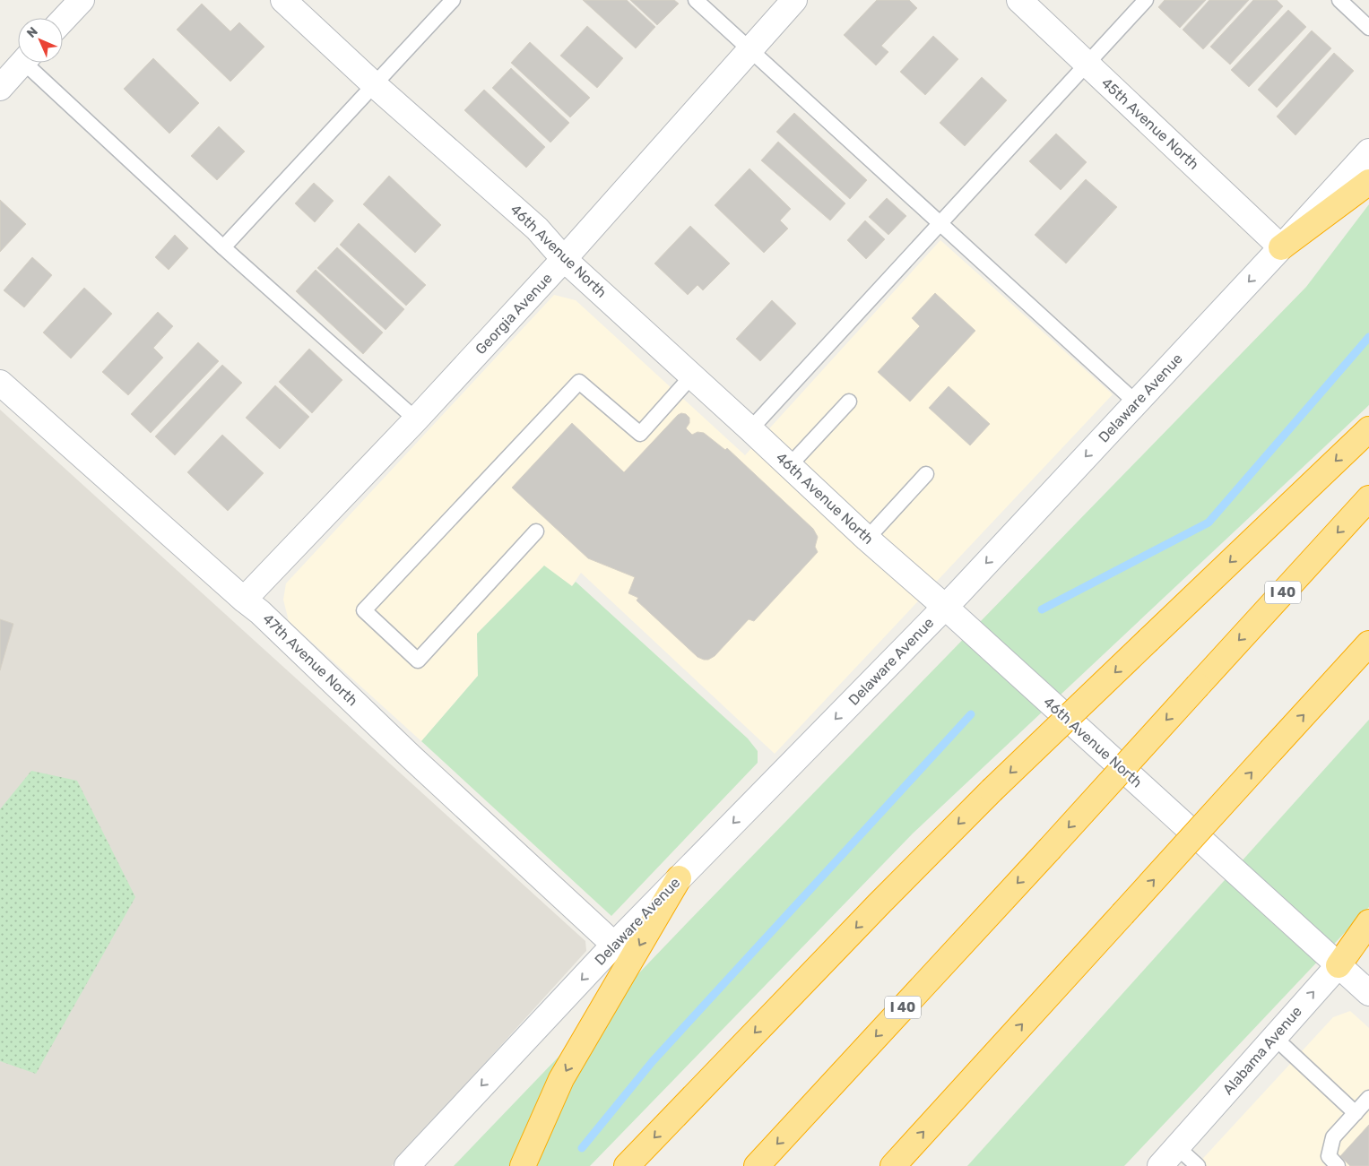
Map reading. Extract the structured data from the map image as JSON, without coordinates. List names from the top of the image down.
{
  "streets": {
    "highway": ["I 40"],
    "street": [
      "45th Avenue North",
      "46th Avenue North",
      "Georgia Avenue",
      "Delaware Avenue",
      "47th Avenue North",
      "Alabama Avenue"
    ]
  },
  "crossings": [
    ["45th Avenue North", "Delaware Avenue"],
    ["46th Avenue North", "Georgia Avenue"],
    ["46th Avenue North", "Delaware Avenue"],
    ["46th Avenue North", "Alabama Avenue"],
    ["Georgia Avenue", "47th Avenue North"],
    ["Delaware Avenue", "47th Avenue North"]
  ],
  "one_way": ["Delaware Avenue"],
  "north": "top left"
}
